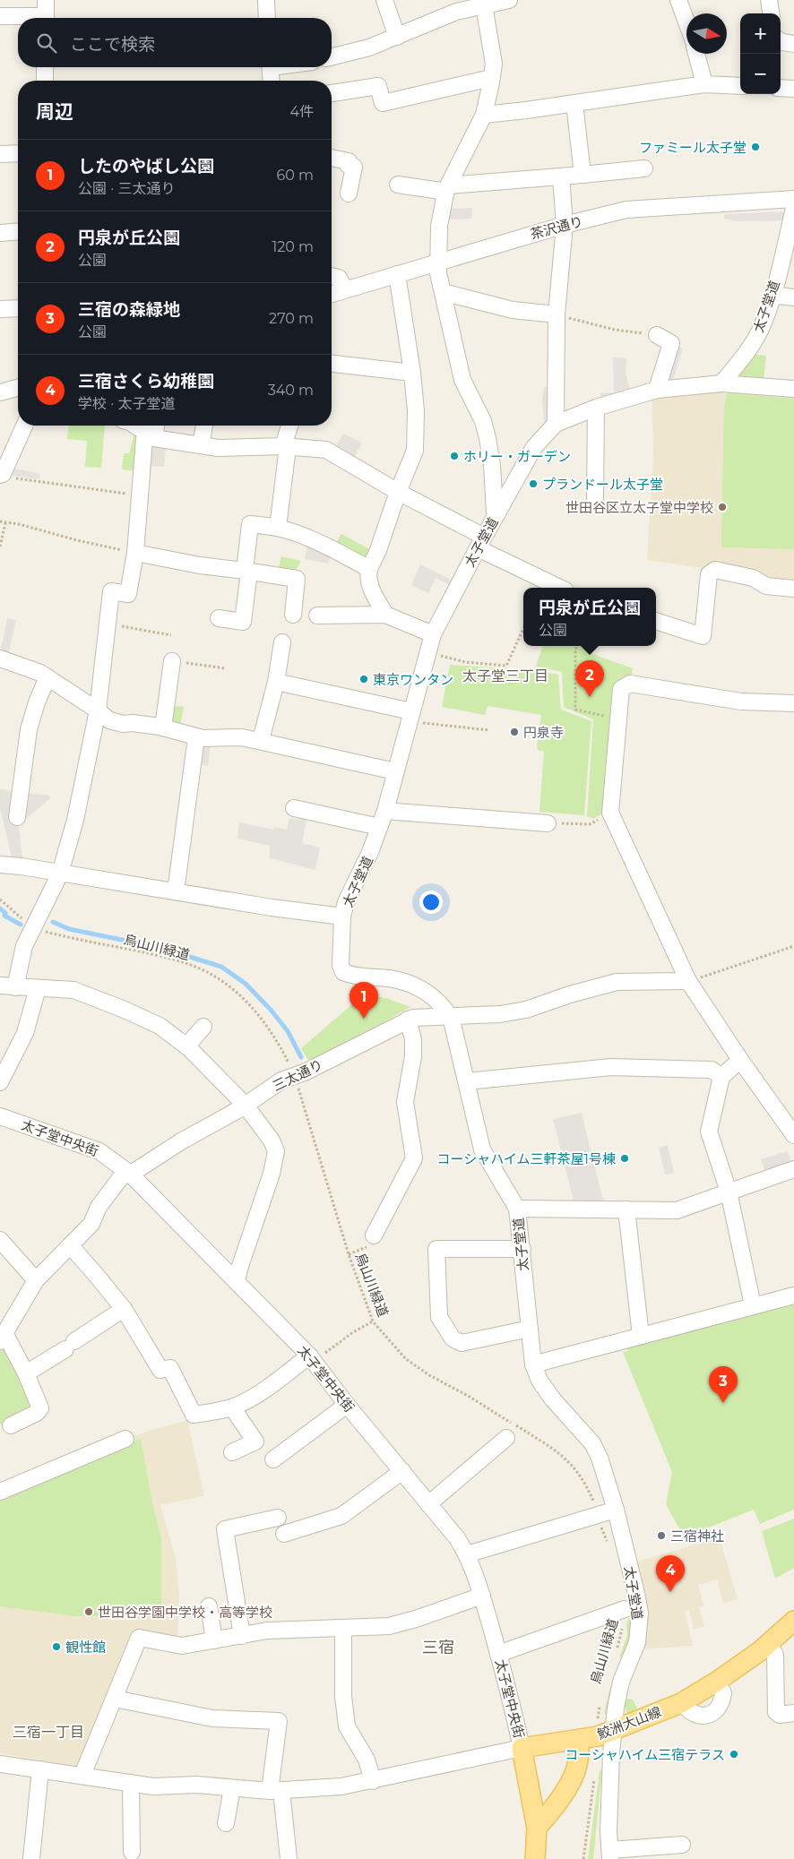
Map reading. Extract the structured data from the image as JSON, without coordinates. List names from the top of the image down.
{
  "streets": {
    "main road": ["鮫洲大山線"],
    "street": [
      "茶沢通り",
      "太子堂道",
      "三太通り",
      "太子堂中央街"
    ],
    "path": ["烏山川緑道"]
  },
  "crossings": [
    ["太子堂道", "烏山川緑道"],
    ["太子堂道", "三太通り"],
    ["太子堂道", "鮫洲大山線"],
    ["烏山川緑道", "三太通り"],
    ["烏山川緑道", "鮫洲大山線"],
    ["三太通り", "太子堂中央街"],
    ["太子堂中央街", "鮫洲大山線"]
  ],
  "districts": ["太子堂三丁目", "三宿", "三宿一丁目"],
  "places": [
    "ファミール太子堂",
    "ホリー・ガーデン",
    "プランドール太子堂",
    "世田谷区立太子堂中学校",
    "東京ワンタン",
    "円泉寺",
    "コーシャハイム三軒茶屋1号棟",
    "三宿神社",
    "世田谷学園中学校・高等学校",
    "観性館",
    "コーシャハイム三宿テラス"
  ],
  "north": "right",
  "page": {
    "map_buttons": ["+", "−"],
    "search": "ここで検索",
    "heading": ["周辺", "4件"],
    "list": [
      {
        "mark": "1",
        "name": "したのやばし公園",
        "note": "公園 · 三太通り",
        "value": "60 m"
      },
      {
        "mark": "2",
        "name": "円泉が丘公園",
        "note": "公園",
        "value": "120 m"
      },
      {
        "mark": "3",
        "name": "三宿の森緑地",
        "note": "公園",
        "value": "270 m"
      },
      {
        "mark": "4",
        "name": "三宿さくら幼稚園",
        "note": "学校 · 太子堂道",
        "value": "340 m"
      }
    ],
    "popup": ["円泉が丘公園", "公園"],
    "pins": [
      "2",
      "1",
      "3",
      "4"
    ]
  }
}
